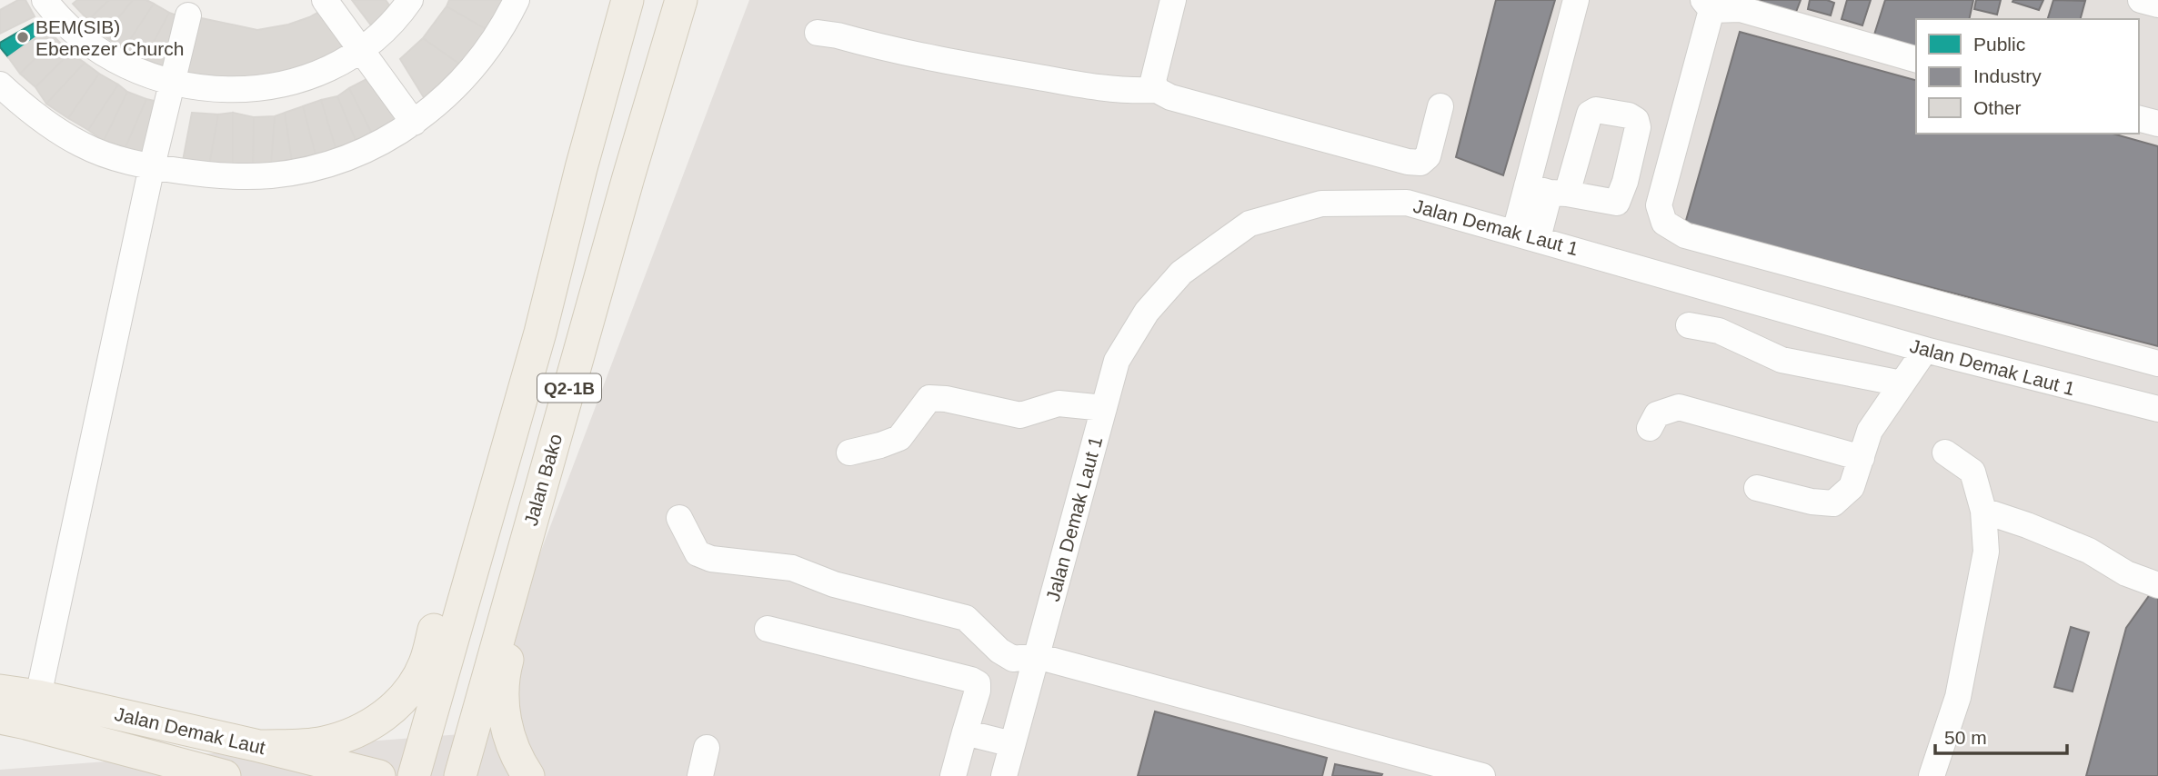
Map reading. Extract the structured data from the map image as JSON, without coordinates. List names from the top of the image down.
{
  "streets": {
    "main road": ["Q2-1B", "Jalan Bako", "Jalan Demak Laut"],
    "street": ["Jalan Demak Laut 1"]
  },
  "places": ["BEM(SIB) Ebenezer Church"],
  "legend": ["Public", "Industry", "Other"],
  "scale_bar": "50 m"
}
